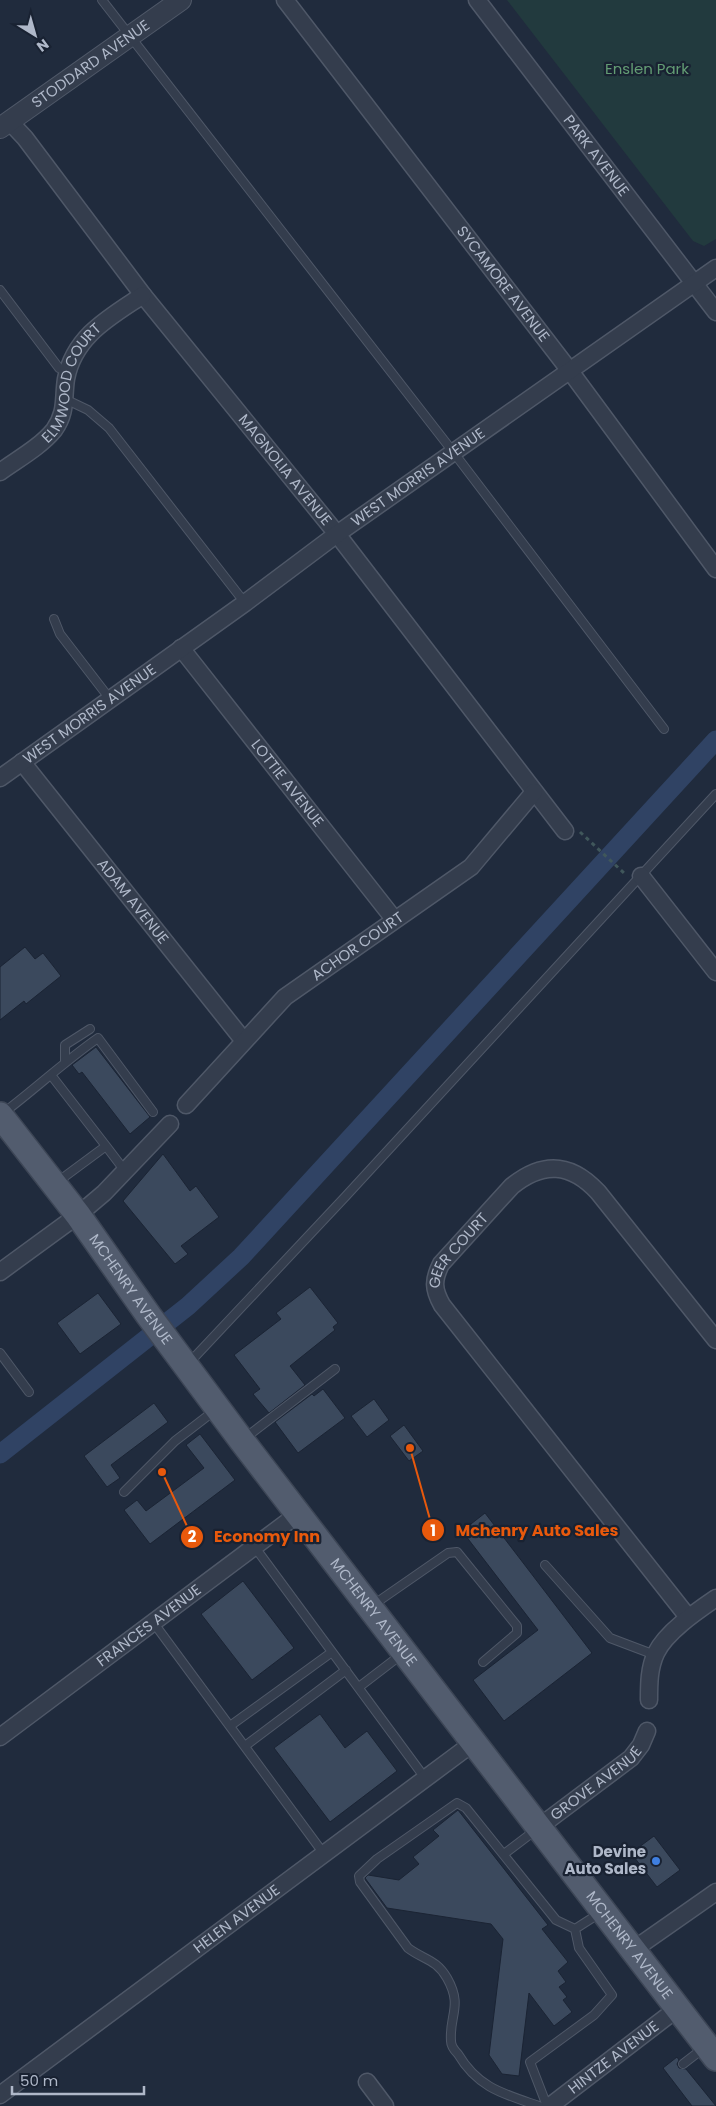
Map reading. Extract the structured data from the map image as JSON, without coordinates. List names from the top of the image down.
{
  "streets": {
    "main road": ["MCHENRY AVENUE"],
    "street": [
      "STODDARD AVENUE",
      "PARK AVENUE",
      "SYCAMORE AVENUE",
      "ELMWOOD COURT",
      "MAGNOLIA AVENUE",
      "WEST MORRIS AVENUE",
      "LOTTIE AVENUE",
      "ADAM AVENUE",
      "ACHOR COURT",
      "GEER COURT",
      "FRANCES AVENUE",
      "GROVE AVENUE",
      "HELEN AVENUE",
      "HINTZE AVENUE"
    ]
  },
  "crossings": [
    ["STODDARD AVENUE", "MAGNOLIA AVENUE"],
    ["PARK AVENUE", "WEST MORRIS AVENUE"],
    ["SYCAMORE AVENUE", "WEST MORRIS AVENUE"],
    ["ELMWOOD COURT", "MAGNOLIA AVENUE"],
    ["MAGNOLIA AVENUE", "WEST MORRIS AVENUE"],
    ["MAGNOLIA AVENUE", "ACHOR COURT"],
    ["WEST MORRIS AVENUE", "LOTTIE AVENUE"],
    ["WEST MORRIS AVENUE", "ADAM AVENUE"],
    ["LOTTIE AVENUE", "ACHOR COURT"],
    ["ADAM AVENUE", "ACHOR COURT"],
    ["MCHENRY AVENUE", "FRANCES AVENUE"],
    ["MCHENRY AVENUE", "GROVE AVENUE"],
    ["MCHENRY AVENUE", "HELEN AVENUE"],
    ["MCHENRY AVENUE", "HINTZE AVENUE"]
  ],
  "parks": ["Enslen Park"],
  "places": ["Mchenry Auto Sales", "Economy Inn", "Devine Auto Sales"],
  "scale_bar": "50 m",
  "north": "bottom right"
}
